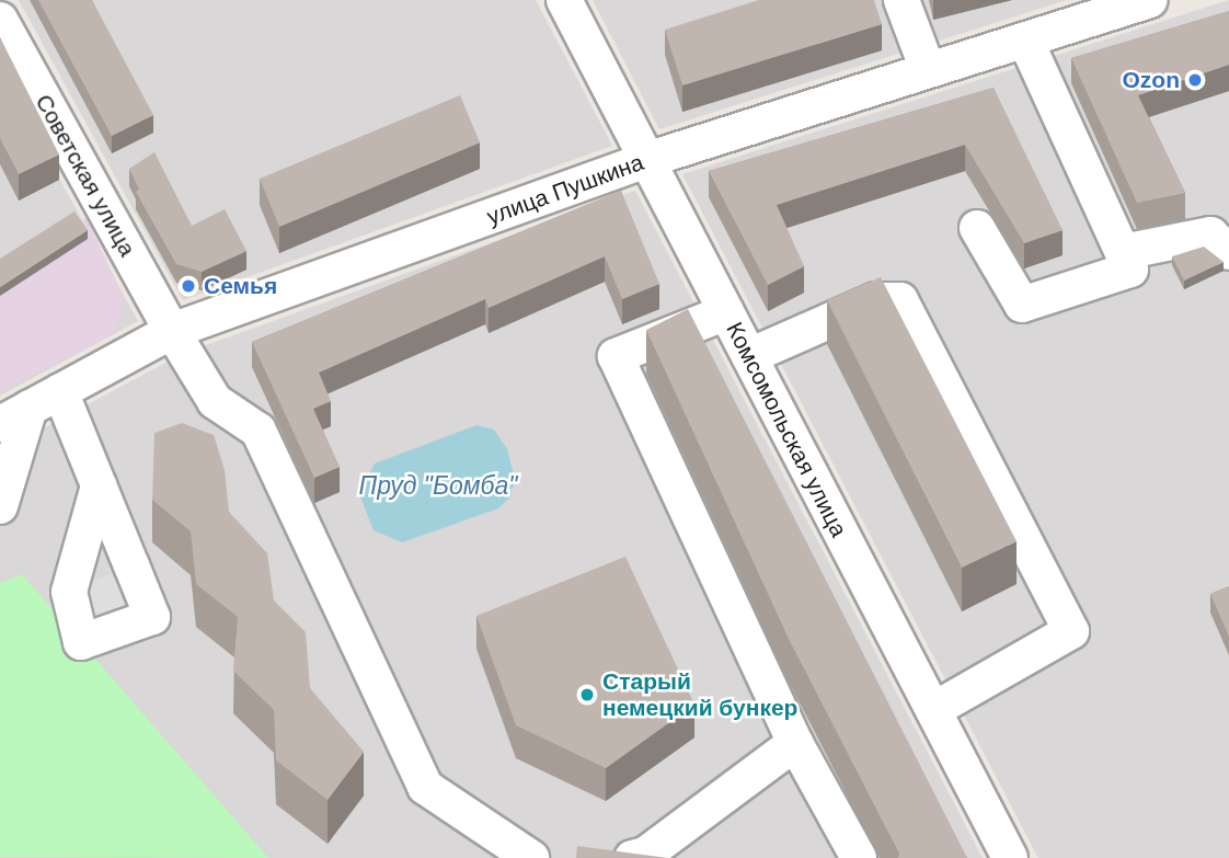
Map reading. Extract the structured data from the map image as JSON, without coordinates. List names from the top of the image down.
{
  "streets": {
    "street": ["Советская улица", "улица Пушкина", "Комсомольская улица"]
  },
  "crossings": [
    ["Советская улица", "улица Пушкина"],
    ["улица Пушкина", "Комсомольская улица"]
  ],
  "water": ["Пруд \"Бомба\""],
  "places": ["Ozon", "Семья", "Старый немецкий бункер"]
}
